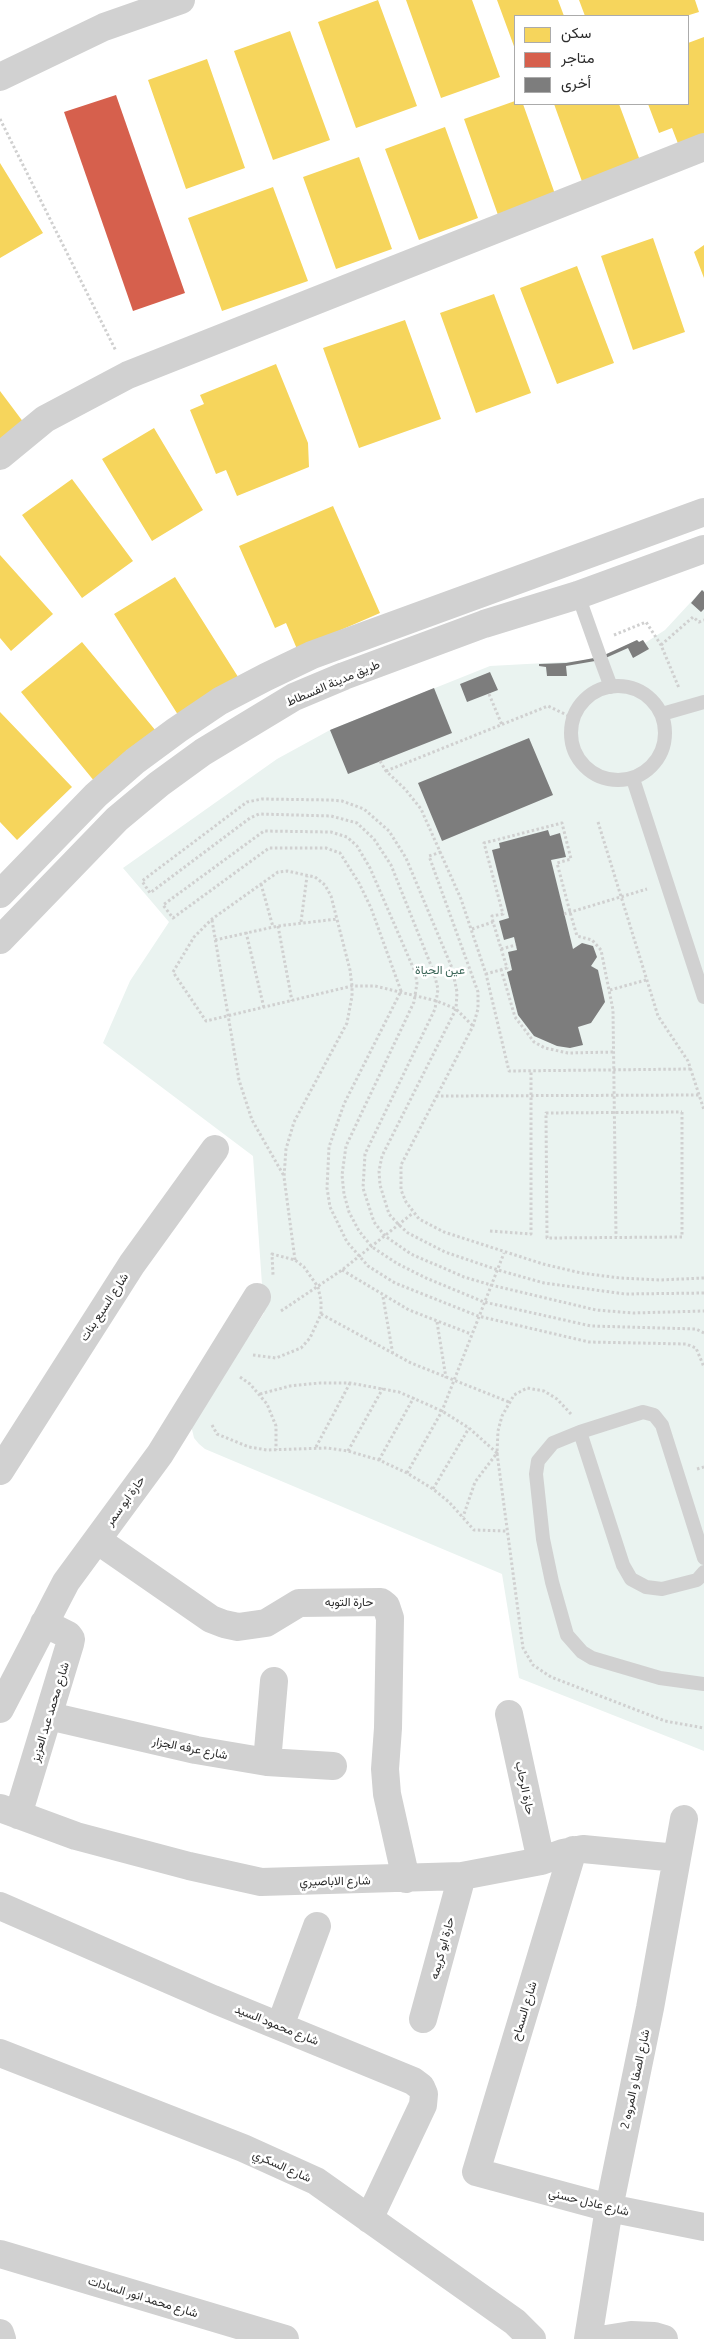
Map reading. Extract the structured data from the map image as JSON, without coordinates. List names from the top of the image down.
{
  "streets": {
    "street": [
      "طريق مدينة الفسطاط",
      "شارع السبع بنات",
      "حارة ابو سمر",
      "حارة التوبه",
      "شارع محمد عبد العزيز",
      "شارع عرفه الجزار",
      "حارة الرحاب",
      "شارع الاباصيري",
      "حارة ابو كريمه",
      "شارع السماح",
      "شارع محمود السيد",
      "شارع الصفا و المروه 2",
      "شارع السكري",
      "شارع عادل حسني",
      "شارع محمد انور السادات"
    ]
  },
  "crossings": [
    ["حارة ابو سمر", "حارة التوبه"],
    ["حارة ابو سمر", "شارع محمد عبد العزيز"],
    ["حارة التوبه", "شارع الاباصيري"],
    ["شارع محمد عبد العزيز", "شارع عرفه الجزار"],
    ["شارع محمد عبد العزيز", "شارع الاباصيري"],
    ["حارة الرحاب", "شارع الاباصيري"],
    ["شارع الاباصيري", "حارة ابو كريمه"],
    ["شارع الاباصيري", "شارع السماح"],
    ["شارع الاباصيري", "شارع الصفا و المروه 2"],
    ["شارع السماح", "شارع عادل حسني"],
    ["شارع محمود السيد", "شارع السكري"],
    ["شارع الصفا و المروه 2", "شارع عادل حسني"]
  ],
  "parks": ["عين الحياة"],
  "legend": ["سكن", "متاجر", "أخرى"]
}
